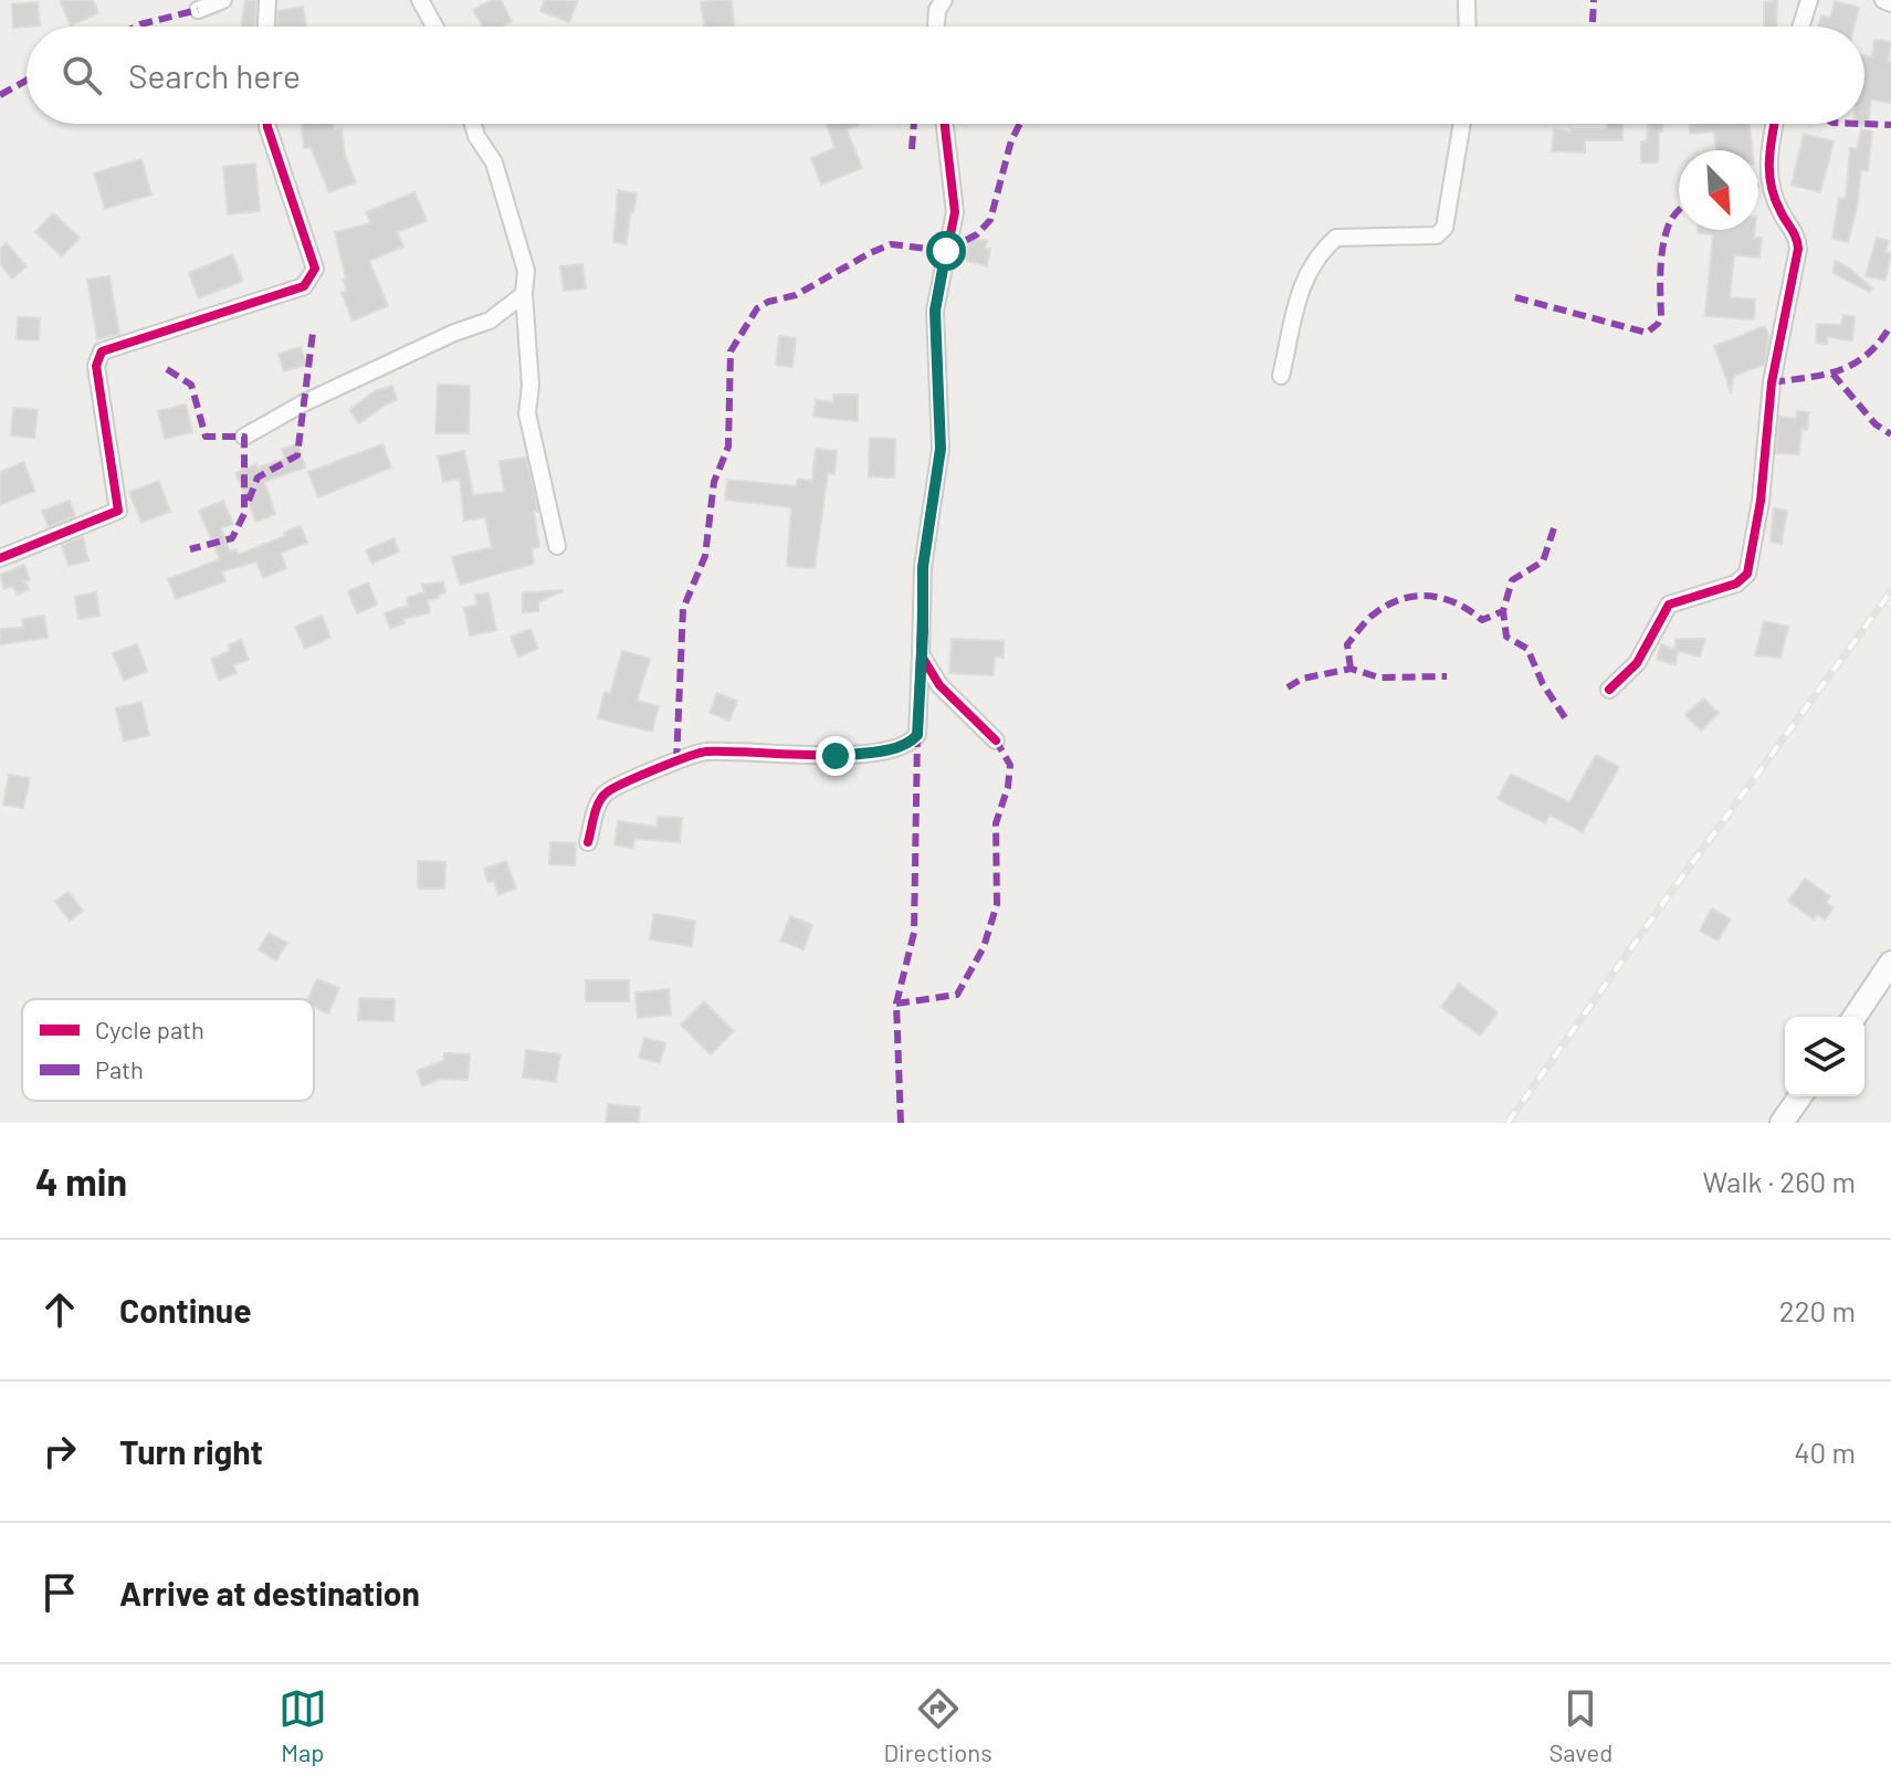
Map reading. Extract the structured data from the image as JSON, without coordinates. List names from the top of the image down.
{
  "legend": ["Cycle path", "Path"],
  "north": "bottom right",
  "page": {
    "search": "Search here",
    "heading": ["4 min", "Walk · 260 m"],
    "list": [
      ["Continue", "220 m"],
      ["Turn right", "40 m"],
      "Arrive at destination"
    ],
    "nav": ["Map", "Directions", "Saved"]
  }
}
